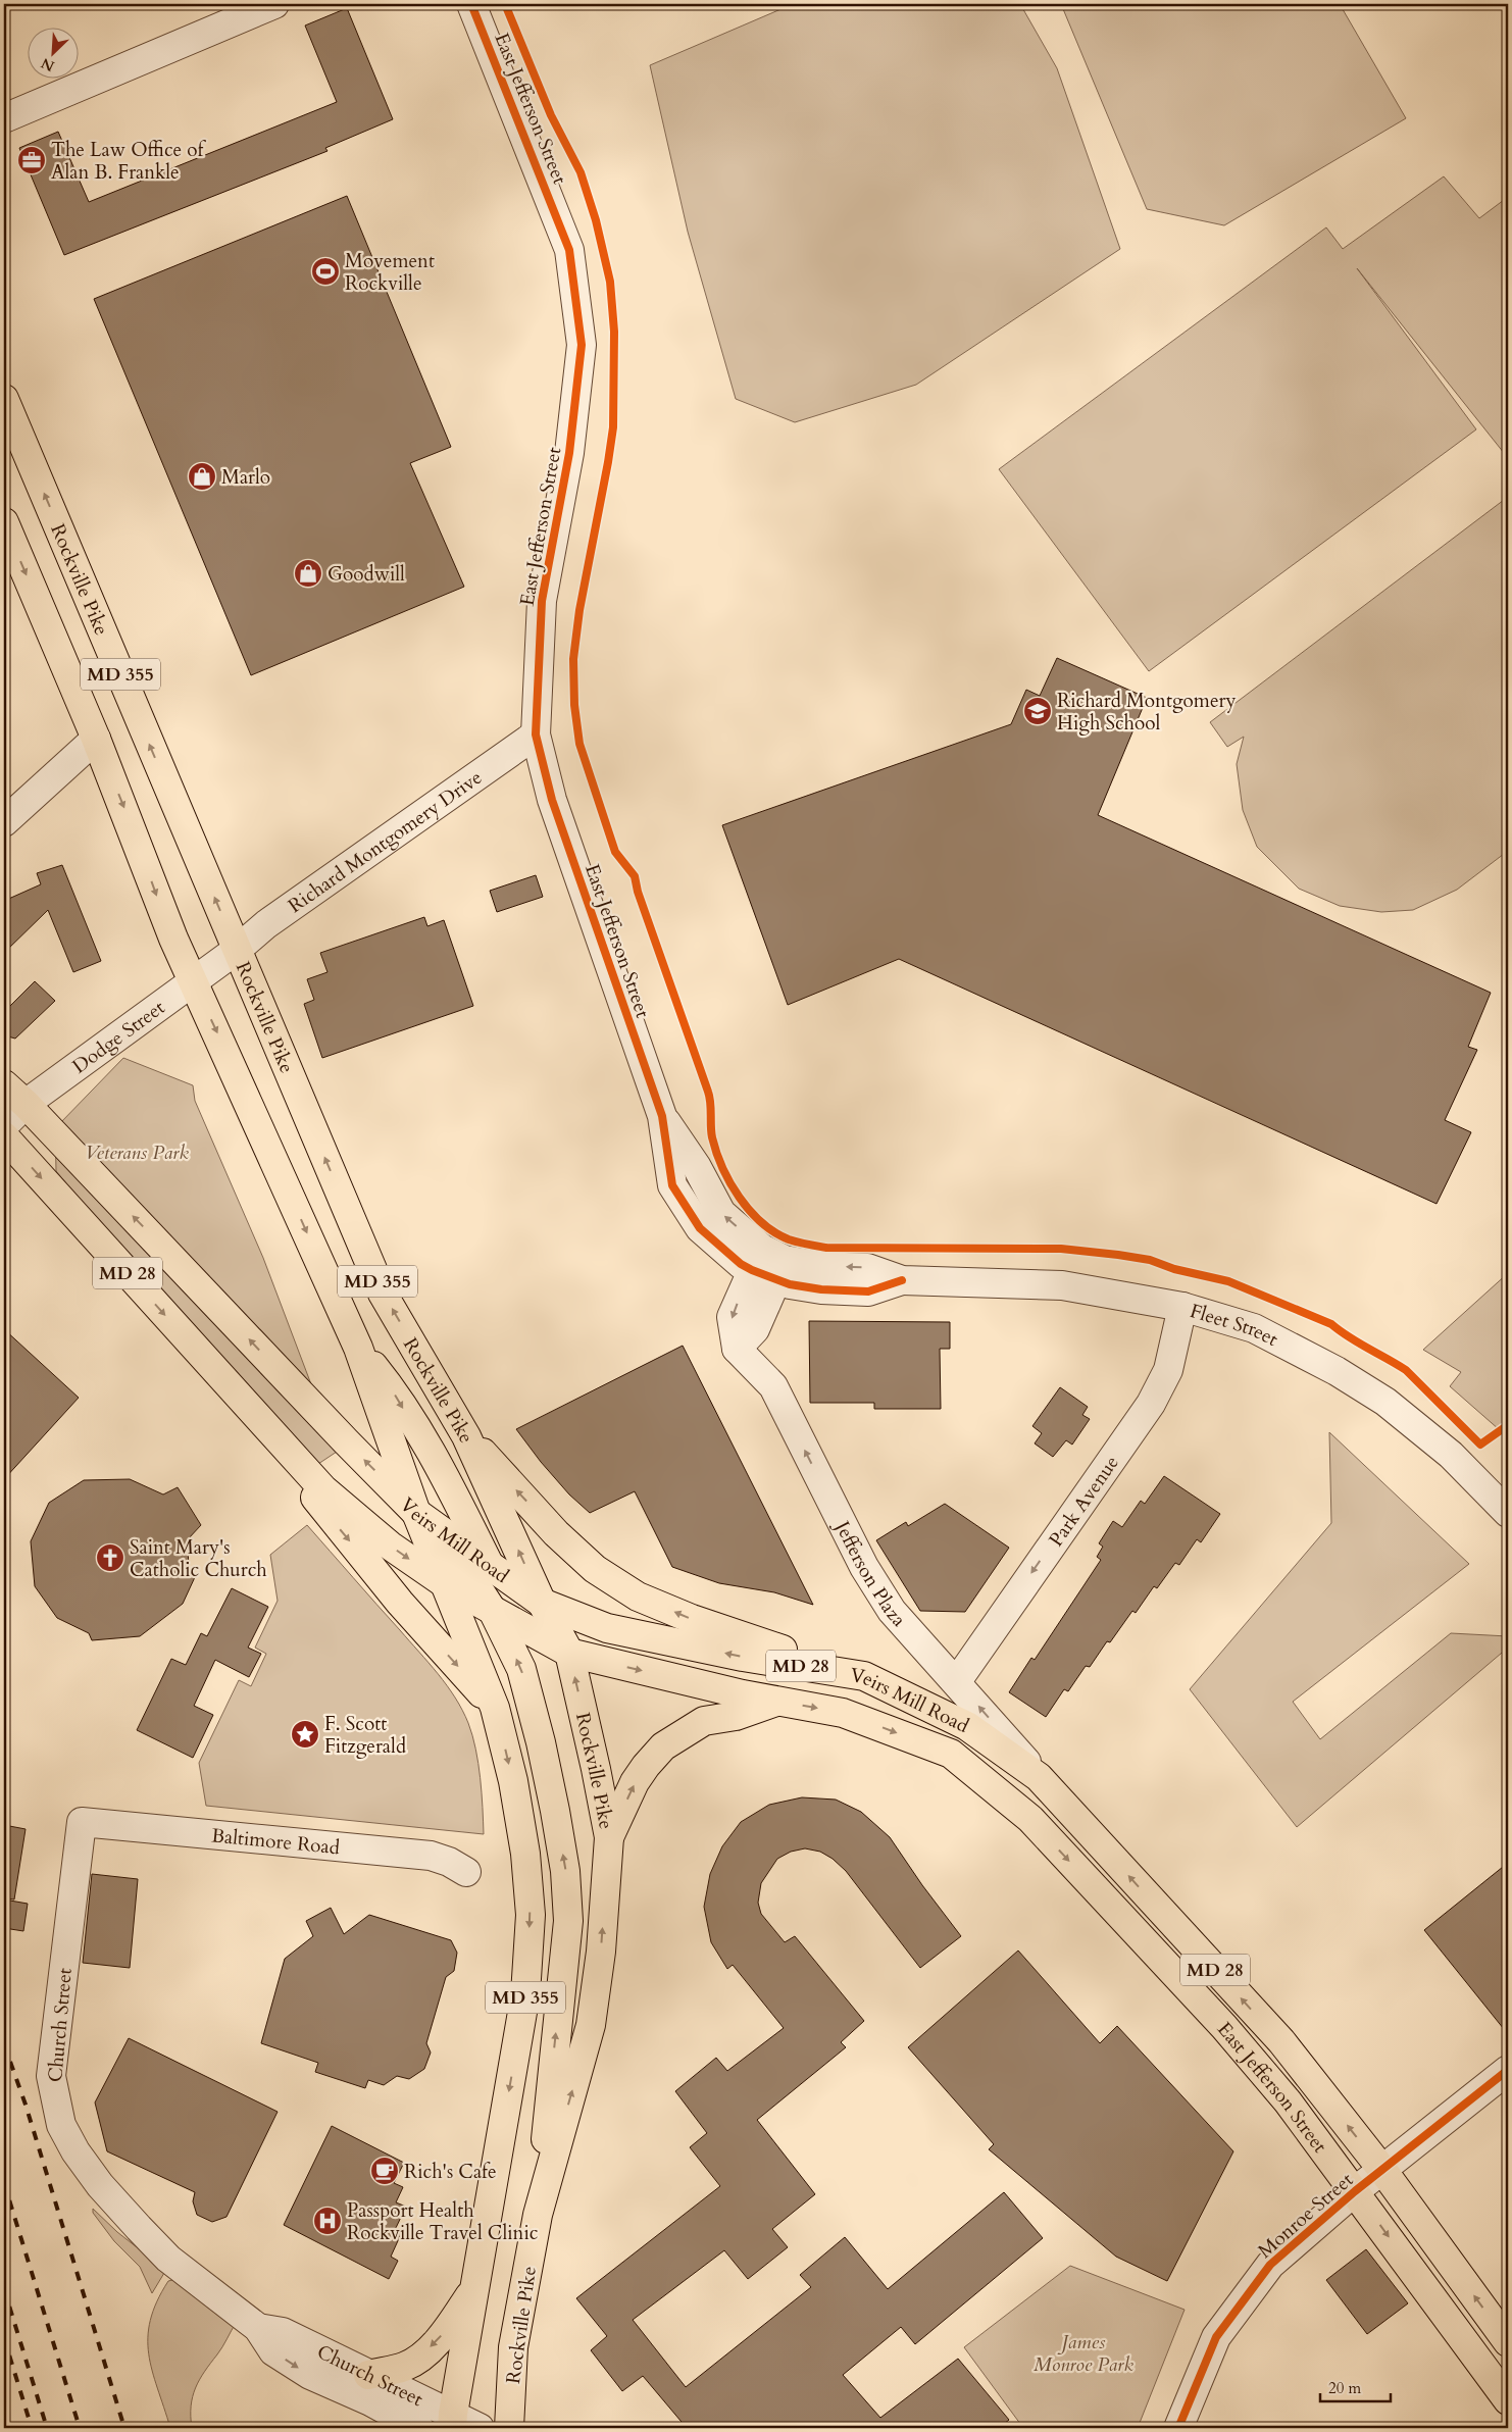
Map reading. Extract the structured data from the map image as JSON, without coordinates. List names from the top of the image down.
{
  "streets": {
    "main road": [
      "East Jefferson Street",
      "Rockville Pike",
      "MD 355",
      "MD 28",
      "Veirs Mill Road"
    ],
    "street": [
      "Richard Montgomery Drive",
      "Dodge Street",
      "Fleet Street",
      "Park Avenue",
      "Jefferson Plaza",
      "Baltimore Road",
      "Church Street",
      "Monroe Street"
    ]
  },
  "crossings": [
    ["East Jefferson Street", "Richard Montgomery Drive"],
    ["East Jefferson Street", "Fleet Street"],
    ["East Jefferson Street", "Veirs Mill Road"],
    ["East Jefferson Street", "Jefferson Plaza"],
    ["East Jefferson Street", "Monroe Street"],
    ["Rockville Pike", "Richard Montgomery Drive"],
    ["Rockville Pike", "Dodge Street"],
    ["Rockville Pike", "Veirs Mill Road"],
    ["MD 355", "Dodge Street"],
    ["MD 355", "Veirs Mill Road"],
    ["MD 355", "Church Street"],
    ["Richard Montgomery Drive", "Dodge Street"],
    ["Dodge Street", "Veirs Mill Road"],
    ["Fleet Street", "Park Avenue"],
    ["Fleet Street", "Jefferson Plaza"],
    ["Park Avenue", "Jefferson Plaza"],
    ["Veirs Mill Road", "Jefferson Plaza"],
    ["Baltimore Road", "Church Street"]
  ],
  "one_way": ["Park Avenue", "Jefferson Plaza"],
  "parks": ["Veterans Park", "James Monroe Park"],
  "places": {
    "office": ["The Law Office of Alan B. Frankle"],
    "sports": ["Movement Rockville"],
    "shop": ["Marlo", "Goodwill"],
    "school or university": ["Richard Montgomery High School"],
    "church": ["Saint Mary's Catholic Church"],
    "place": ["F. Scott Fitzgerald"],
    "cafe": ["Rich's Cafe"],
    "hospital": ["Passport Health Rockville Travel Clinic"]
  },
  "scale_bar": "20 m",
  "north": "bottom left"
}
